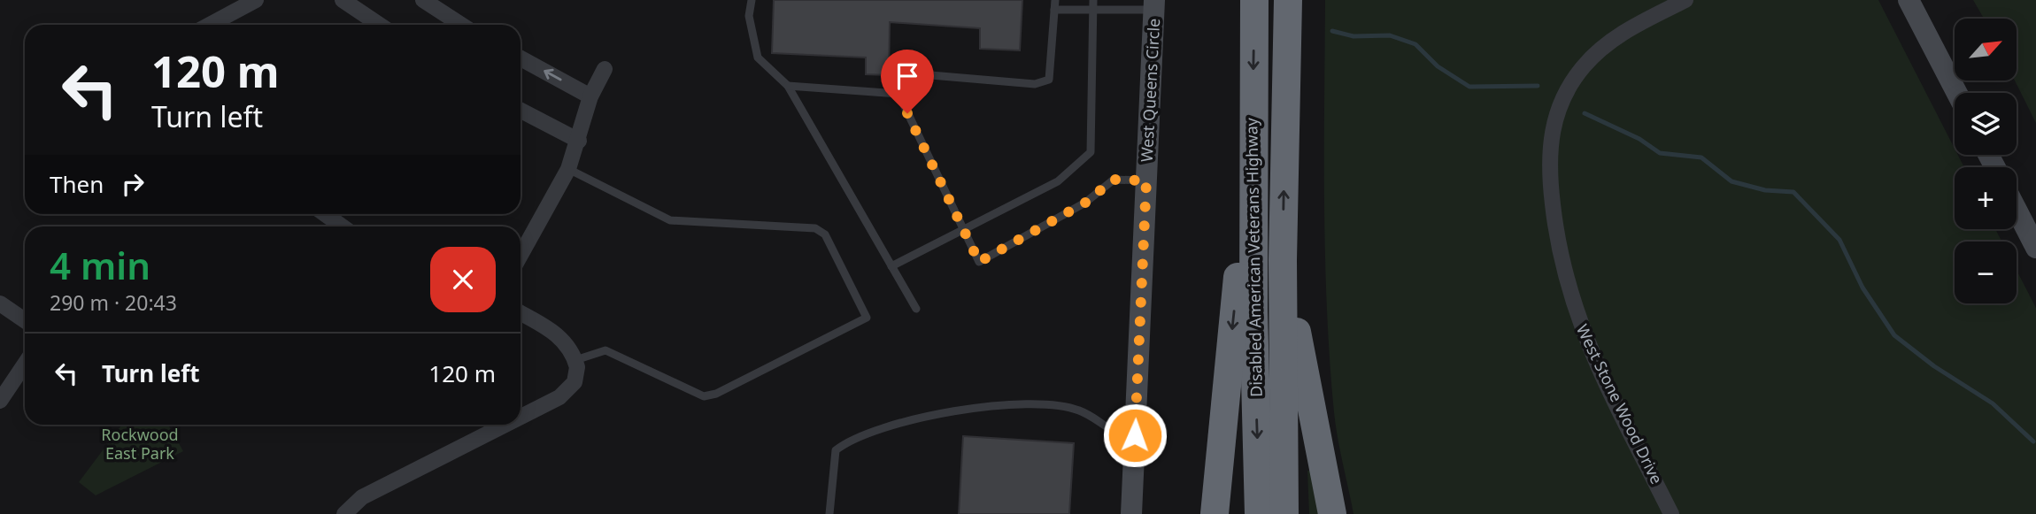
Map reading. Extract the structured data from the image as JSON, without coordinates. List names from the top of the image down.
{
  "streets": {
    "highway": ["Disabled American Veterans Highway"],
    "street": ["West Queens Circle", "West Stone Wood Drive"]
  },
  "parks": ["Rockwood East Park"],
  "north": "top right",
  "page": {
    "map_buttons": ["+", "−"],
    "turn": ["120 m", "Turn left"],
    "then": "Then",
    "heading": ["4 min", "290 m · 20:43"],
    "list": [
      {
        "name": "Turn left",
        "value": "120 m"
      }
    ]
  }
}
